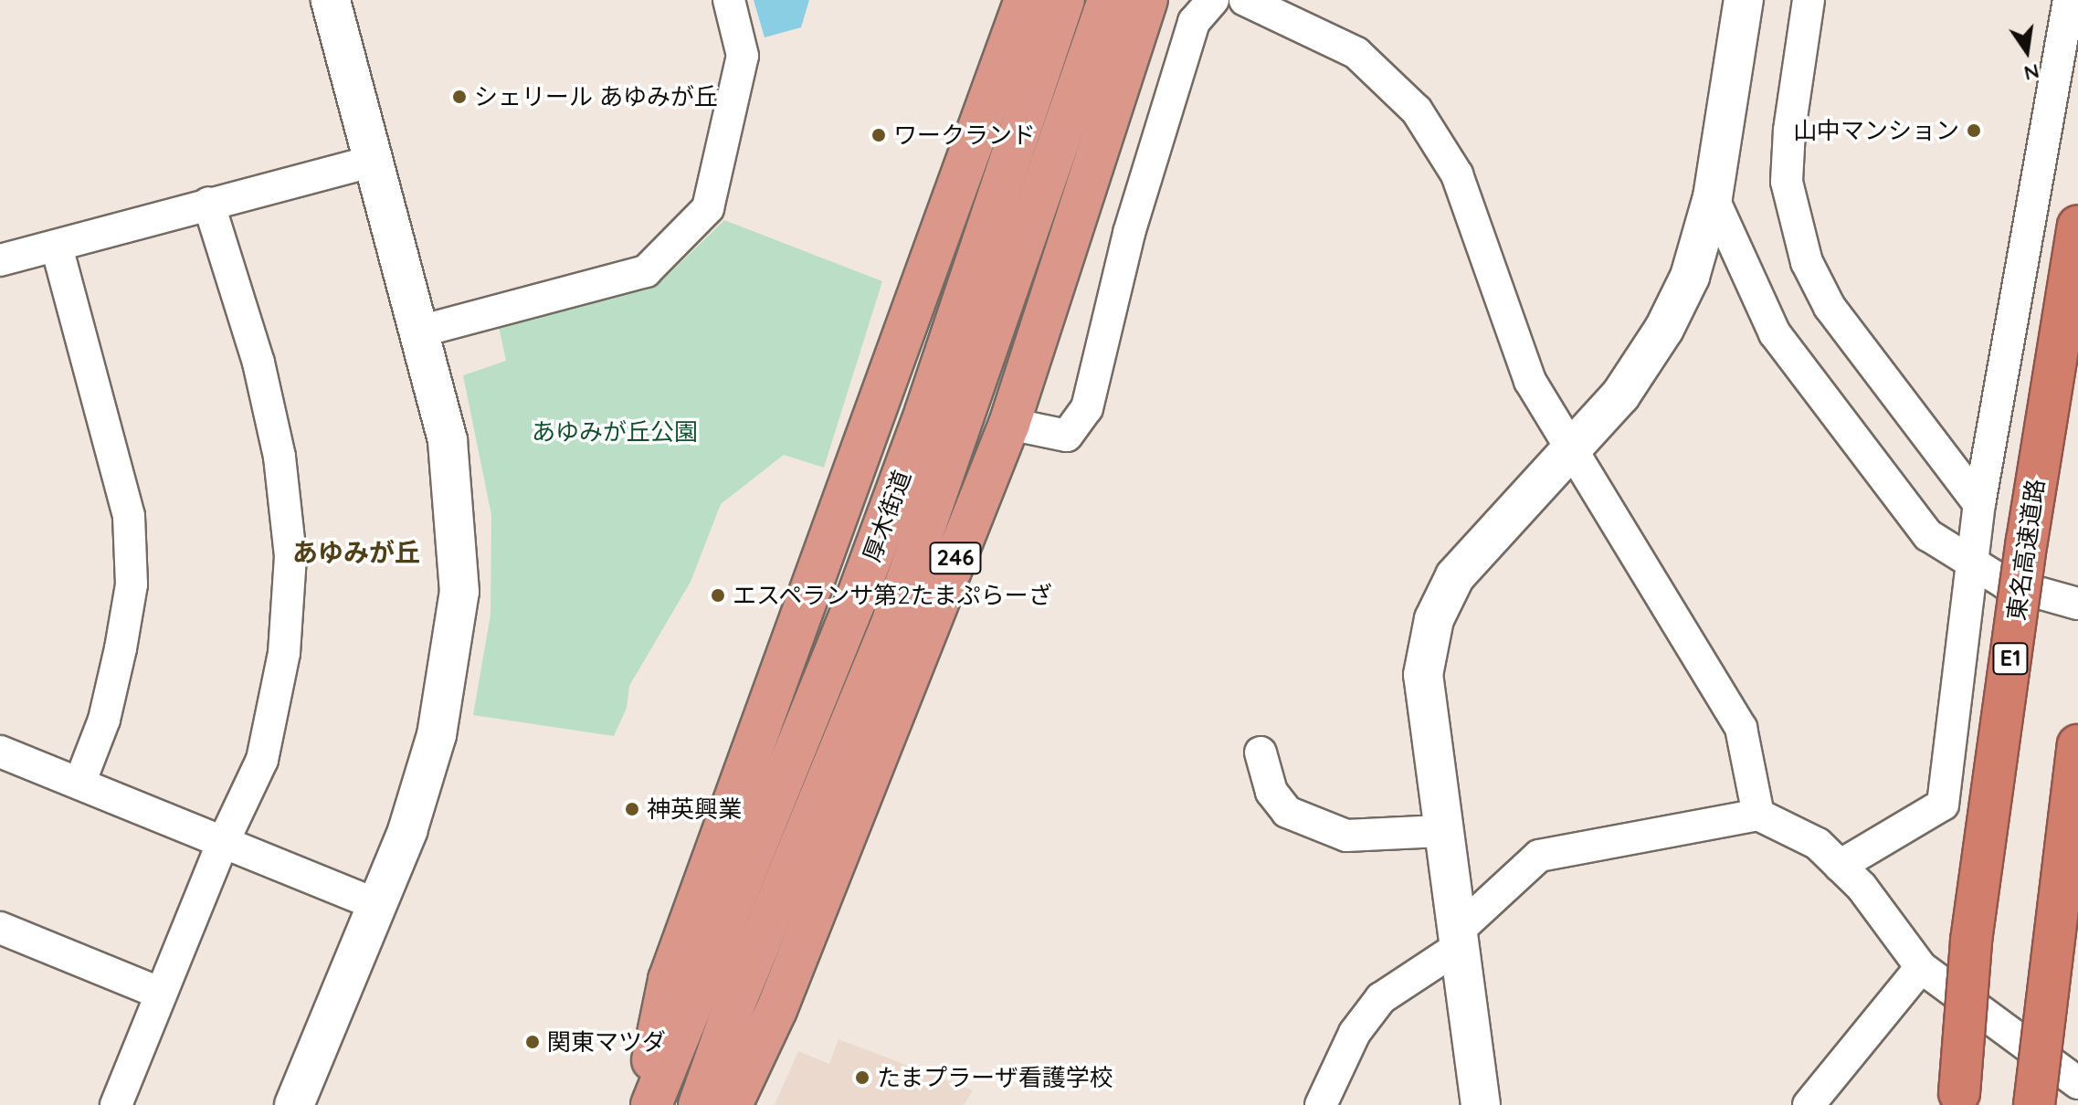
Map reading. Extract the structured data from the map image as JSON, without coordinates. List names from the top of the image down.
{
  "streets": {
    "highway": [
      "厚木街道",
      "東名高速道路",
      "246",
      "E1"
    ]
  },
  "districts": ["あゆみが丘"],
  "parks": ["あゆみが丘公園"],
  "places": [
    "シェリール あゆみが丘",
    "山中マンション",
    "ワークランド",
    "エスペランサ第2たまぷらーざ",
    "神英興業",
    "関東マツダ",
    "たまプラーザ看護学校"
  ],
  "north": "bottom"
}
